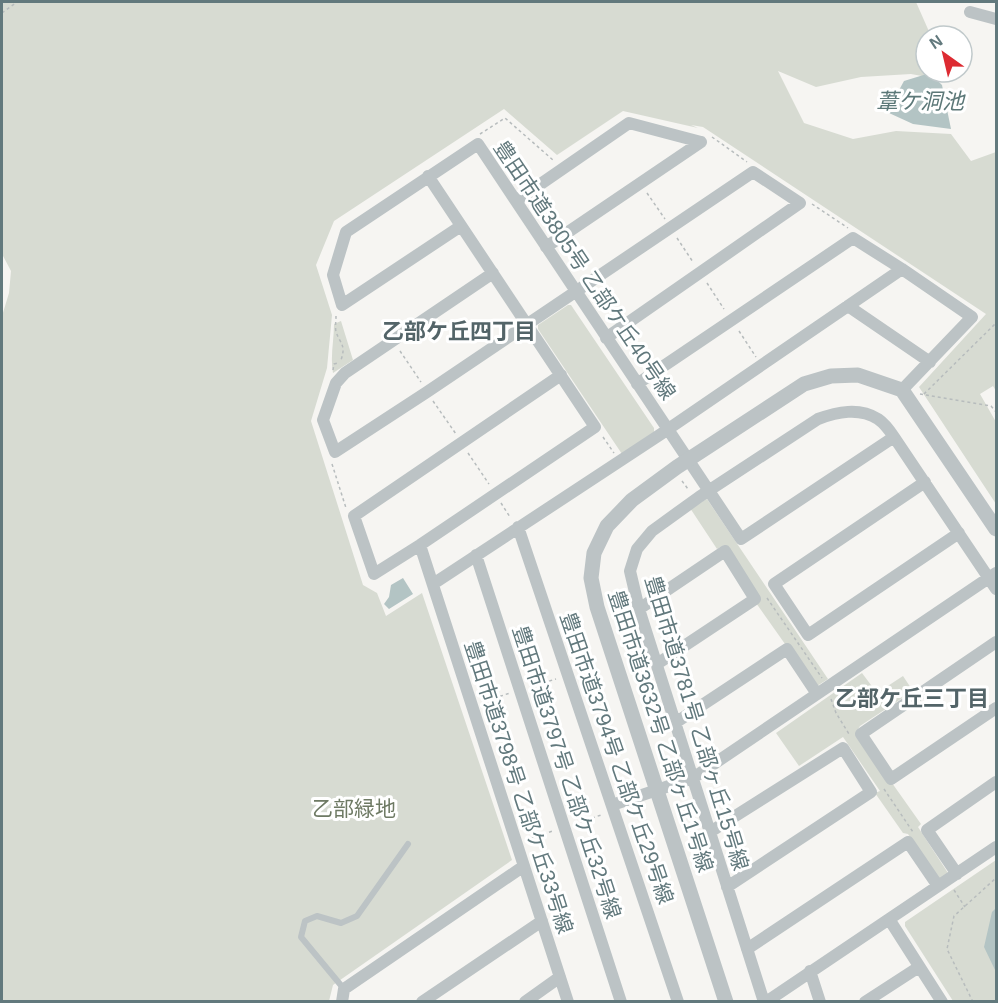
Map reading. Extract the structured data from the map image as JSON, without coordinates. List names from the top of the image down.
{
  "streets": {
    "street": [
      "豊田市道3805号 乙部ケ丘40号線",
      "豊田市道3781号 乙部ヶ丘15号線",
      "豊田市道3632号 乙部ヶ丘1号線",
      "豊田市道3794号 乙部ケ丘29号線",
      "豊田市道3797号 乙部ケ丘32号線",
      "豊田市道3798号 乙部ケ丘33号線"
    ]
  },
  "crossings": [
    ["豊田市道3805号 乙部ケ丘40号線", "豊田市道3781号 乙部ヶ丘15号線"],
    ["豊田市道3805号 乙部ケ丘40号線", "豊田市道3632号 乙部ヶ丘1号線"]
  ],
  "districts": ["乙部ケ丘四丁目", "乙部ケ丘三丁目"],
  "water": ["葦ケ洞池"],
  "parks": ["乙部緑地"],
  "north": "top left"
}
